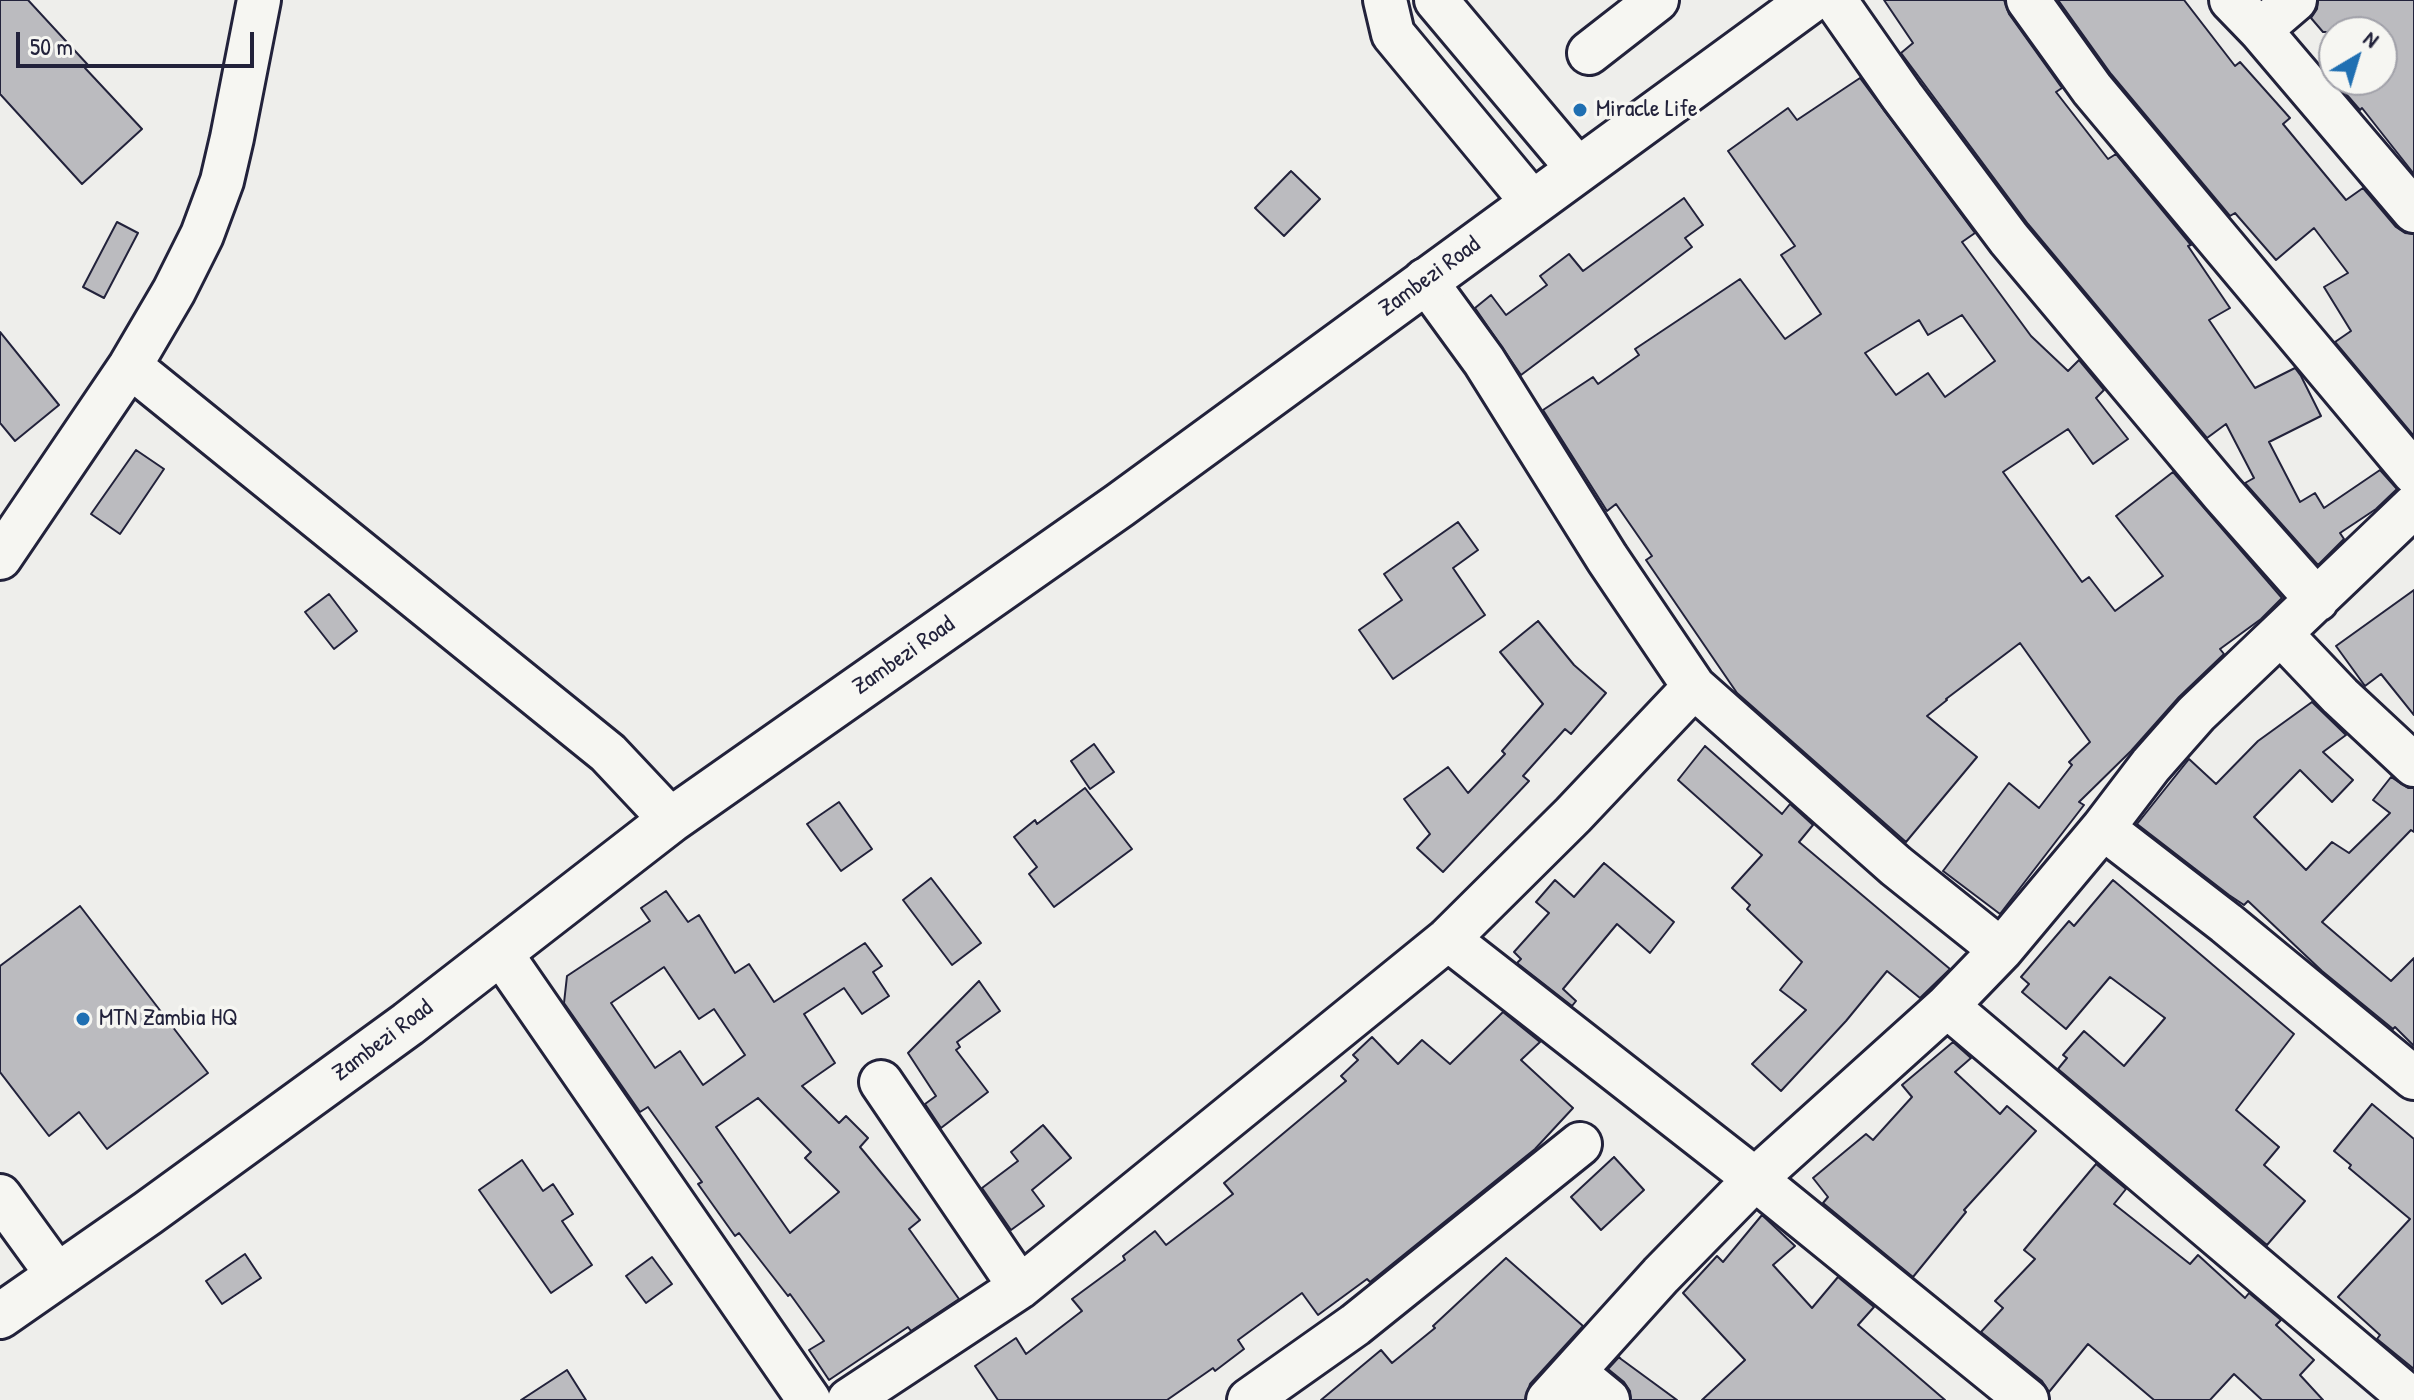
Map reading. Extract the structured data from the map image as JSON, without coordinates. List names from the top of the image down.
{
  "streets": {
    "main road": ["Zambezi Road"]
  },
  "places": ["Miracle Life", "MTN Zambia HQ"],
  "scale_bar": "50 m",
  "north": "top right"
}
